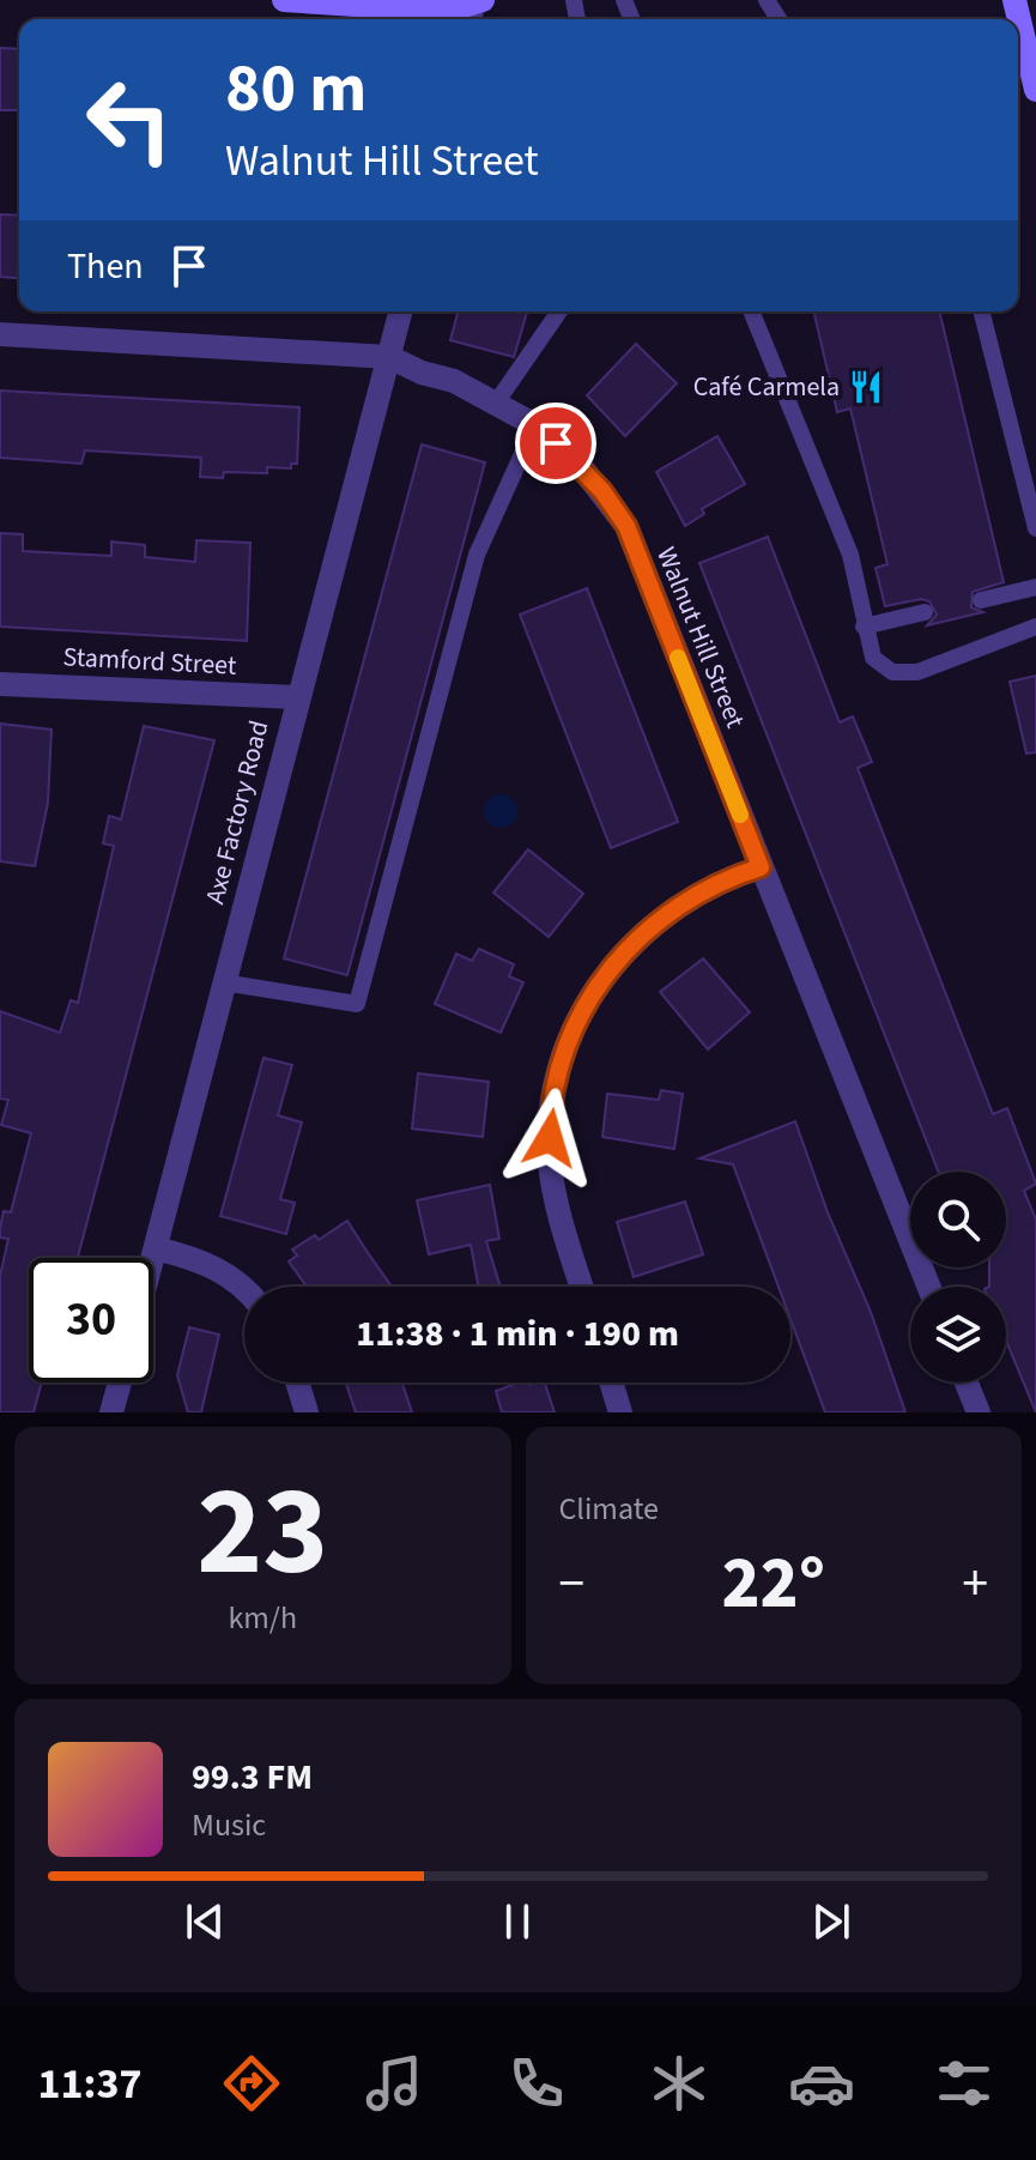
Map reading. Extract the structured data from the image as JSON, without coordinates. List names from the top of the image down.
{
  "streets": {
    "street": ["Walnut Hill Street", "Stamford Street", "Axe Factory Road"]
  },
  "crossings": [
    ["Walnut Hill Street", "Axe Factory Road"],
    ["Stamford Street", "Axe Factory Road"]
  ],
  "places": {
    "restaurant": ["Café Carmela"]
  },
  "page": {
    "turn": ["80 m", "Walnut Hill Street"],
    "then": "Then",
    "limit": "30",
    "trip": "11:38 · 1 min · 190 m",
    "tile": [
      ["23", "km/h"],
      "Climate"
    ],
    "heat": ["−", "22°", "+"],
    "song": ["99.3 FM", "Music"],
    "tabs": "11:37"
  }
}
